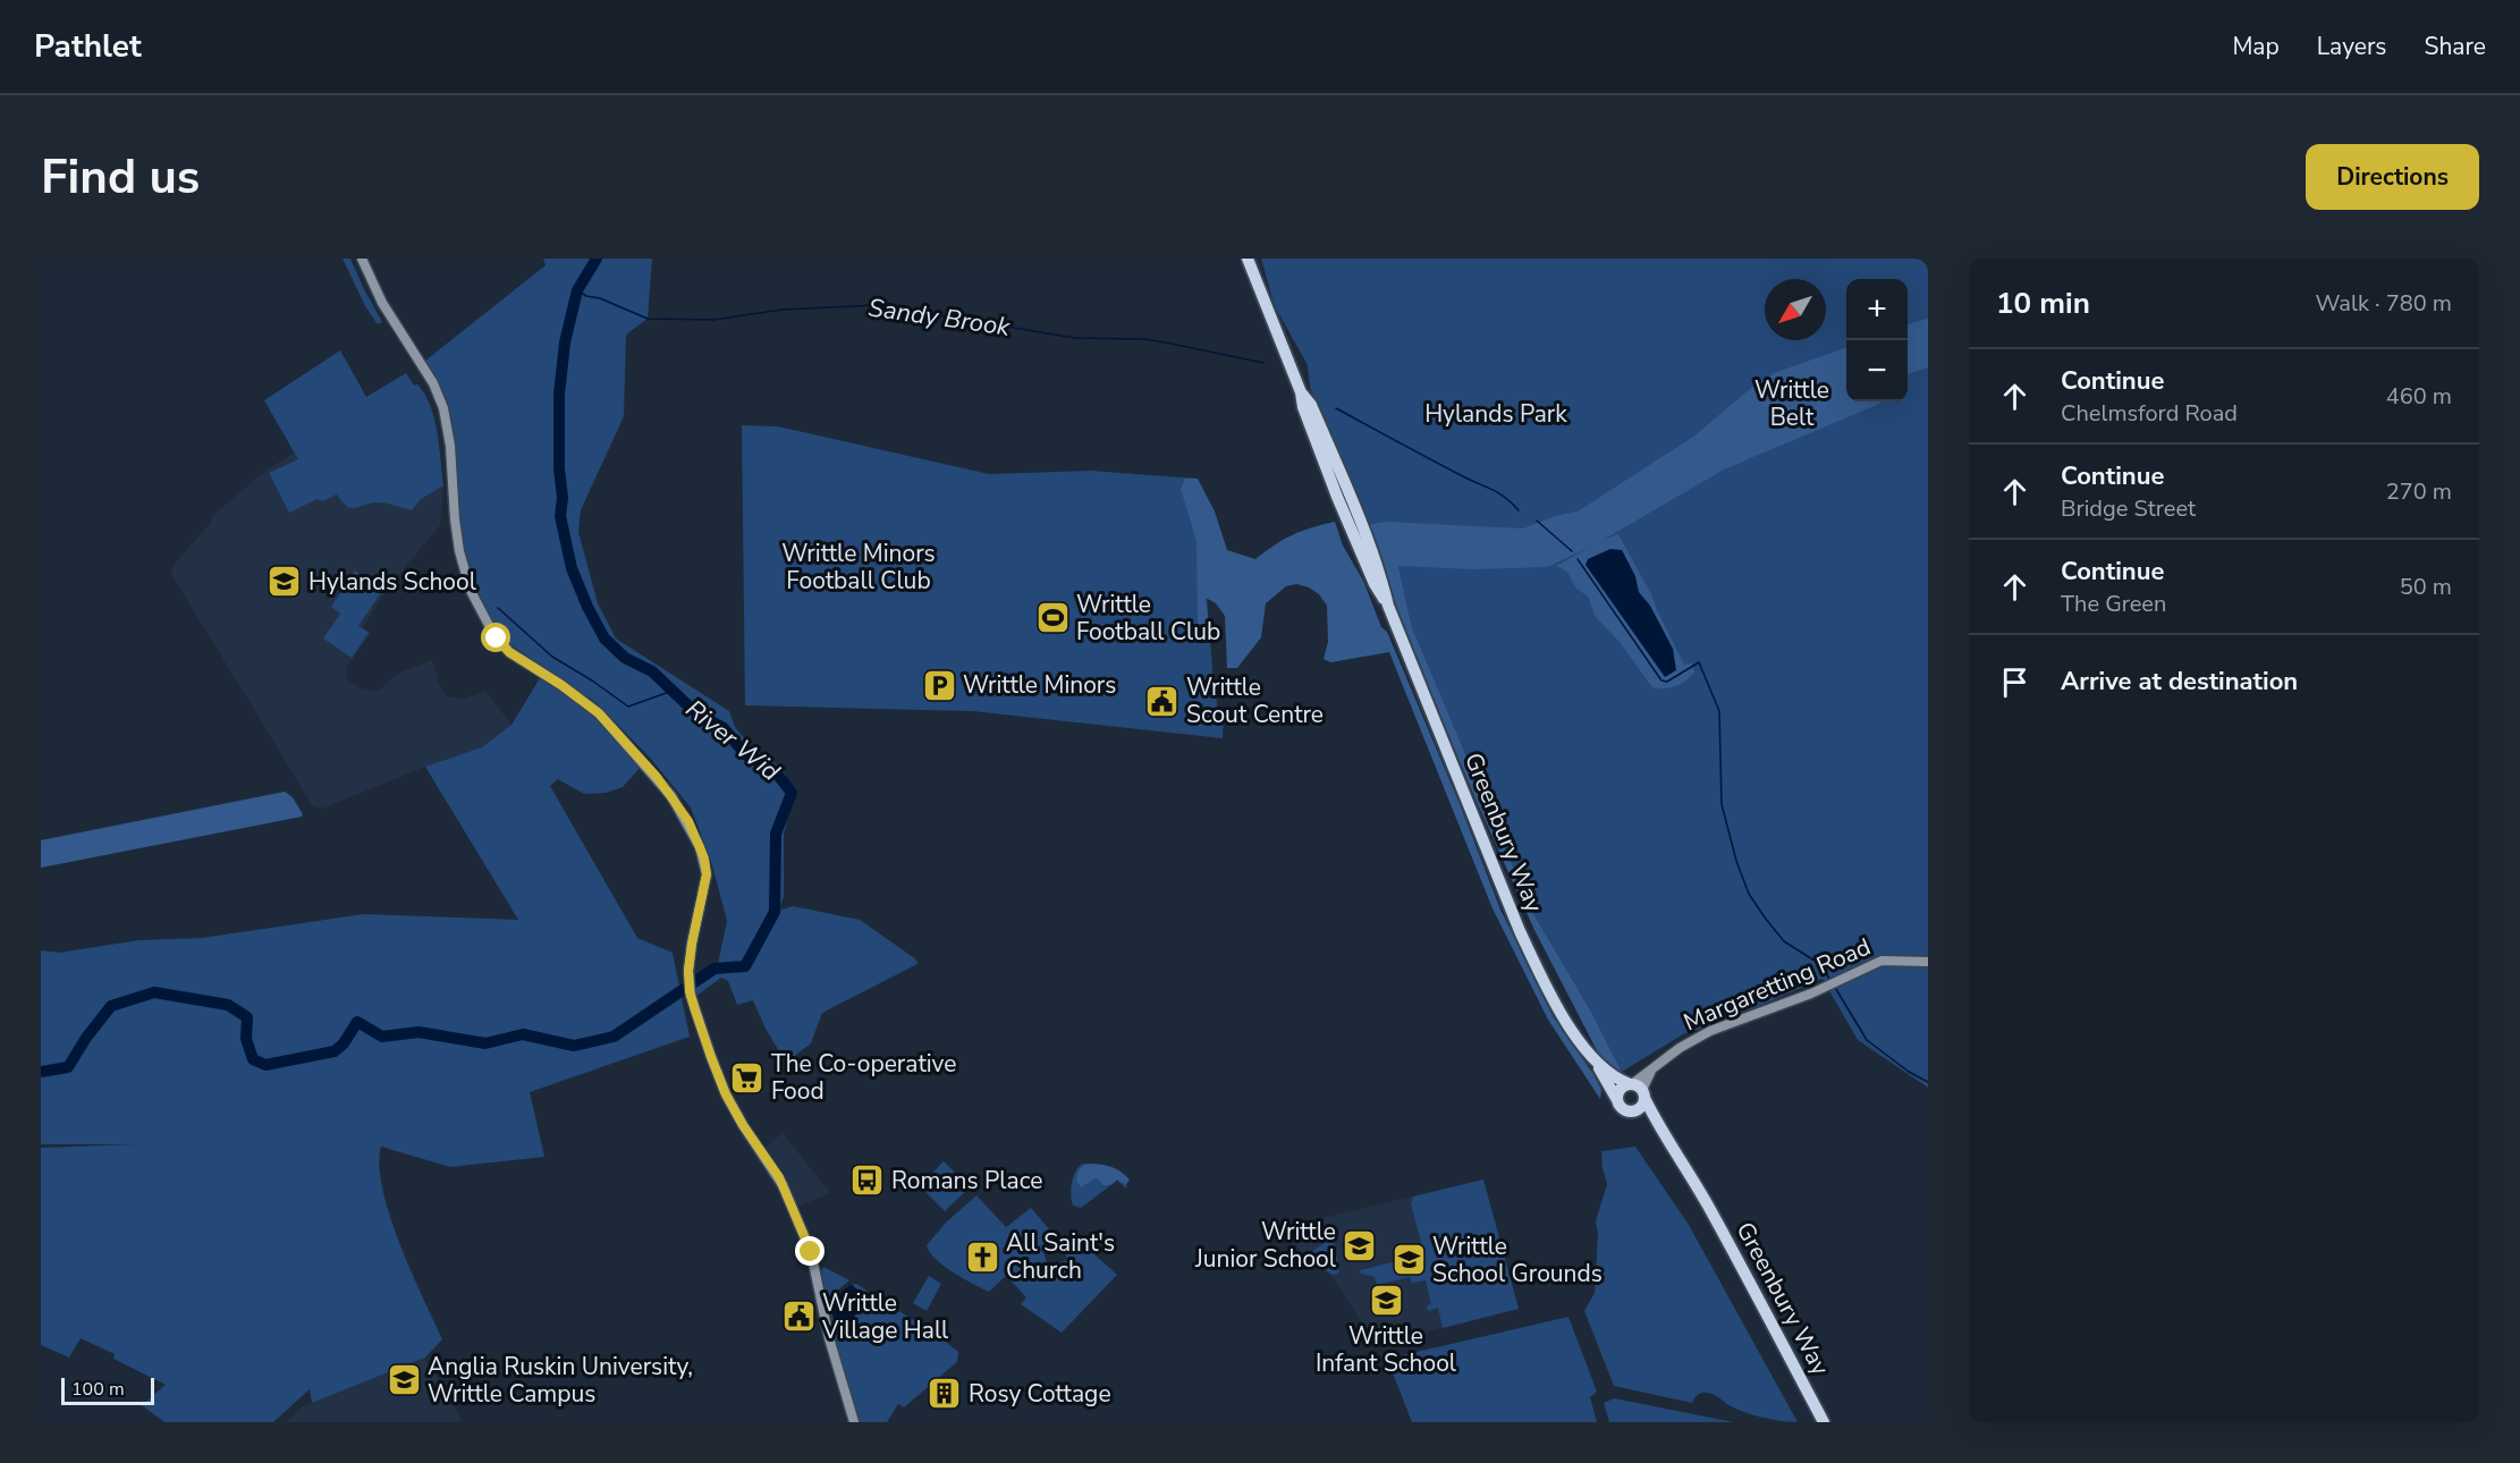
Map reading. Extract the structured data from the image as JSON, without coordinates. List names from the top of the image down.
{
  "streets": {
    "highway": ["Greenbury Way"],
    "street": ["Margaretting Road"]
  },
  "crossings": [
    ["Greenbury Way", "Margaretting Road"]
  ],
  "water": ["Sandy Brook", "River Wid"],
  "parks": ["Writtle Belt", "Hylands Park", "Writtle Minors Football Club"],
  "places": {
    "school or university": [
      "Hylands School",
      "Writtle Junior School",
      "Writtle School Grounds",
      "Writtle Infant School",
      "Anglia Ruskin University, Writtle Campus"
    ],
    "sports": ["Writtle Football Club"],
    "parking": ["Writtle Minors"],
    "public building": ["Writtle Scout Centre", "Writtle Village Hall"],
    "supermarket": ["The Co-operative Food"],
    "bus stop": ["Romans Place"],
    "church": ["All Saint's Church"],
    "building": ["Rosy Cottage"]
  },
  "scale_bar": "100 m",
  "north": "bottom left",
  "page": {
    "header": "Pathlet",
    "nav": ["Map", "Layers", "Share"],
    "buttons": "Directions",
    "title": "Find us",
    "heading": ["10 min", "Walk · 780 m"],
    "map_buttons": ["+", "−"],
    "list": [
      ["Continue", "Chelmsford Road", "460 m"],
      ["Continue", "Bridge Street", "270 m"],
      ["Continue", "The Green", "50 m"],
      "Arrive at destination"
    ],
    "scale": "100 m"
  }
}
